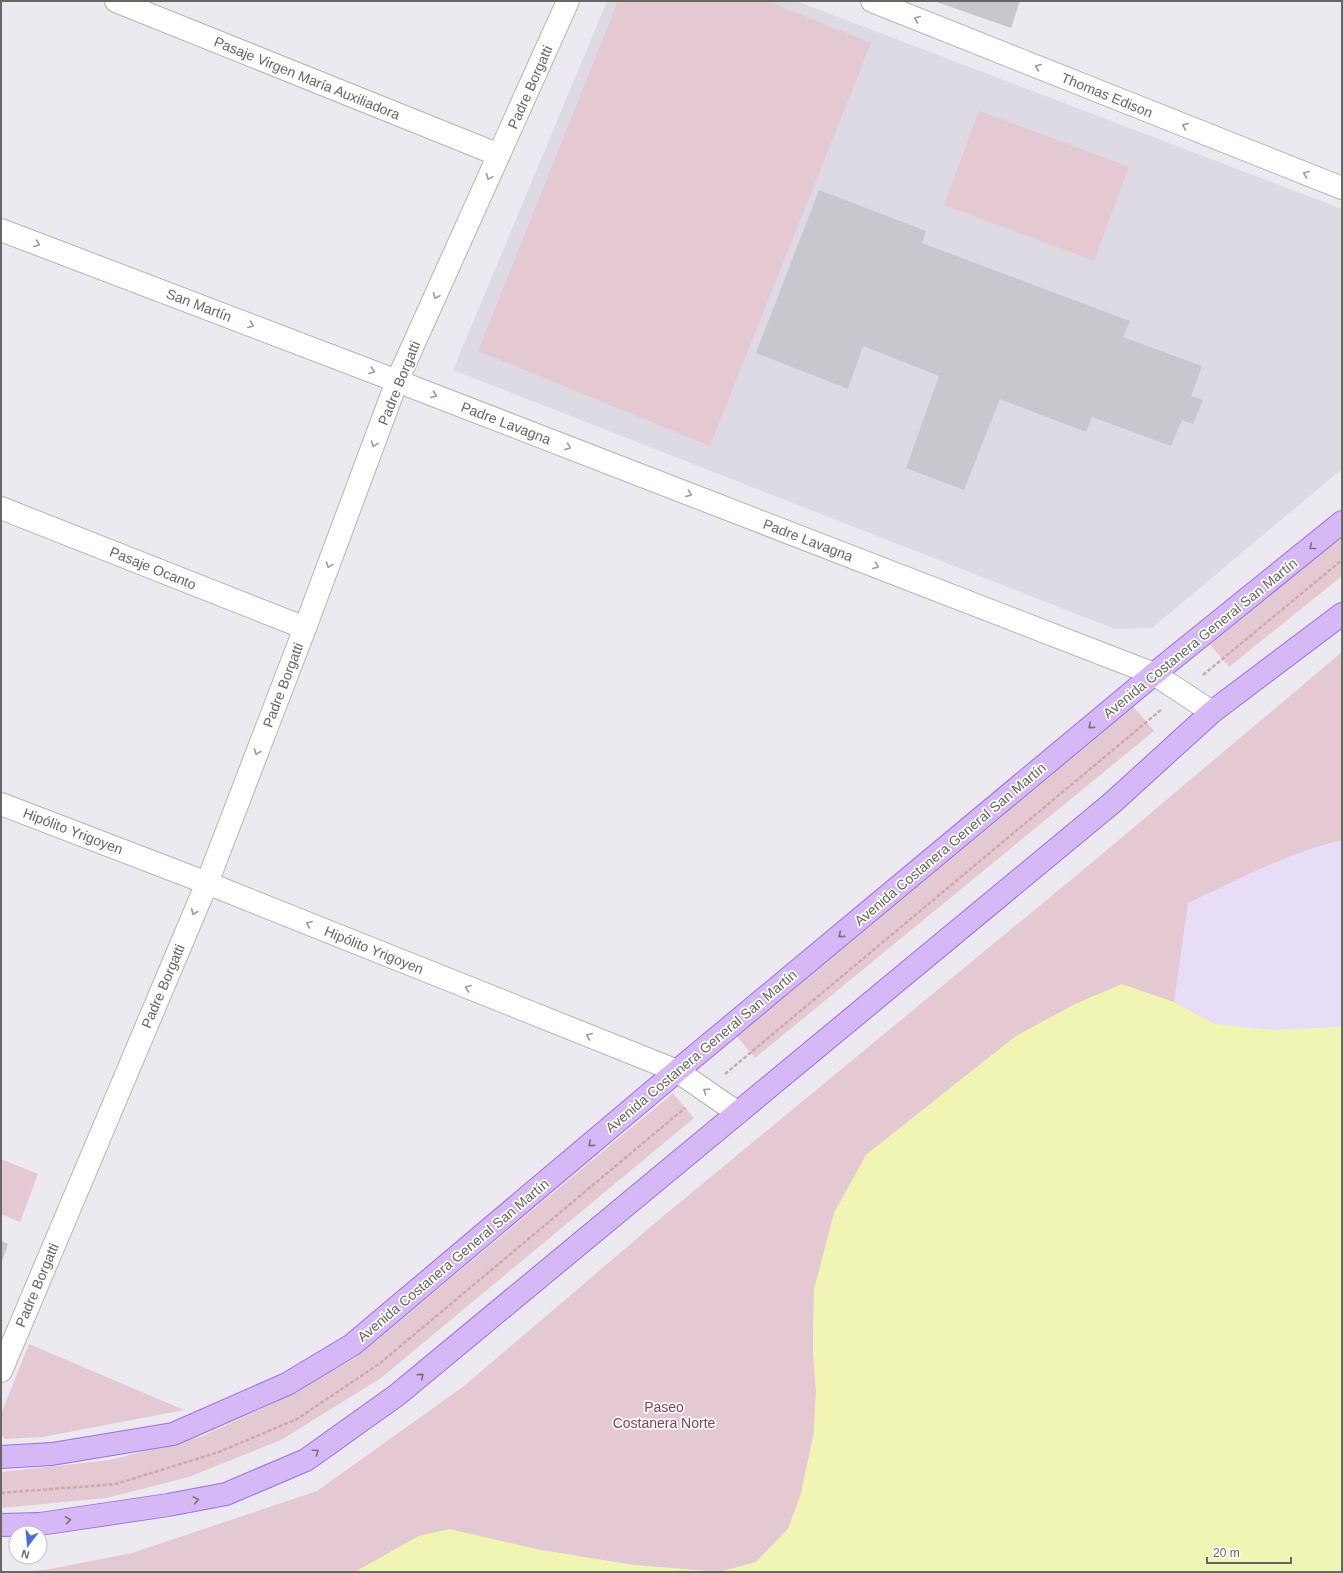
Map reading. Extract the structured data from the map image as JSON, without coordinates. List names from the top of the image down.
{
  "streets": {
    "main road": ["Avenida Costanera General San Martín"],
    "street": [
      "Pasaje Virgen María Auxiliadora",
      "Padre Borgatti",
      "Thomas Edison",
      "San Martín",
      "Padre Lavagna",
      "Pasaje Ocanto",
      "Hipólito Yrigoyen"
    ]
  },
  "crossings": [
    ["Pasaje Virgen María Auxiliadora", "Padre Borgatti"],
    ["Padre Borgatti", "San Martín"],
    ["Padre Borgatti", "Padre Lavagna"],
    ["Padre Borgatti", "Pasaje Ocanto"],
    ["Padre Borgatti", "Hipólito Yrigoyen"],
    ["San Martín", "Padre Lavagna"],
    ["Padre Lavagna", "Avenida Costanera General San Martín"],
    ["Avenida Costanera General San Martín", "Hipólito Yrigoyen"]
  ],
  "one_way": [
    "Padre Borgatti",
    "Thomas Edison",
    "San Martín",
    "Padre Lavagna",
    "Hipólito Yrigoyen"
  ],
  "parks": ["Paseo Costanera Norte"],
  "scale_bar": "20 m",
  "north": "bottom"
}
